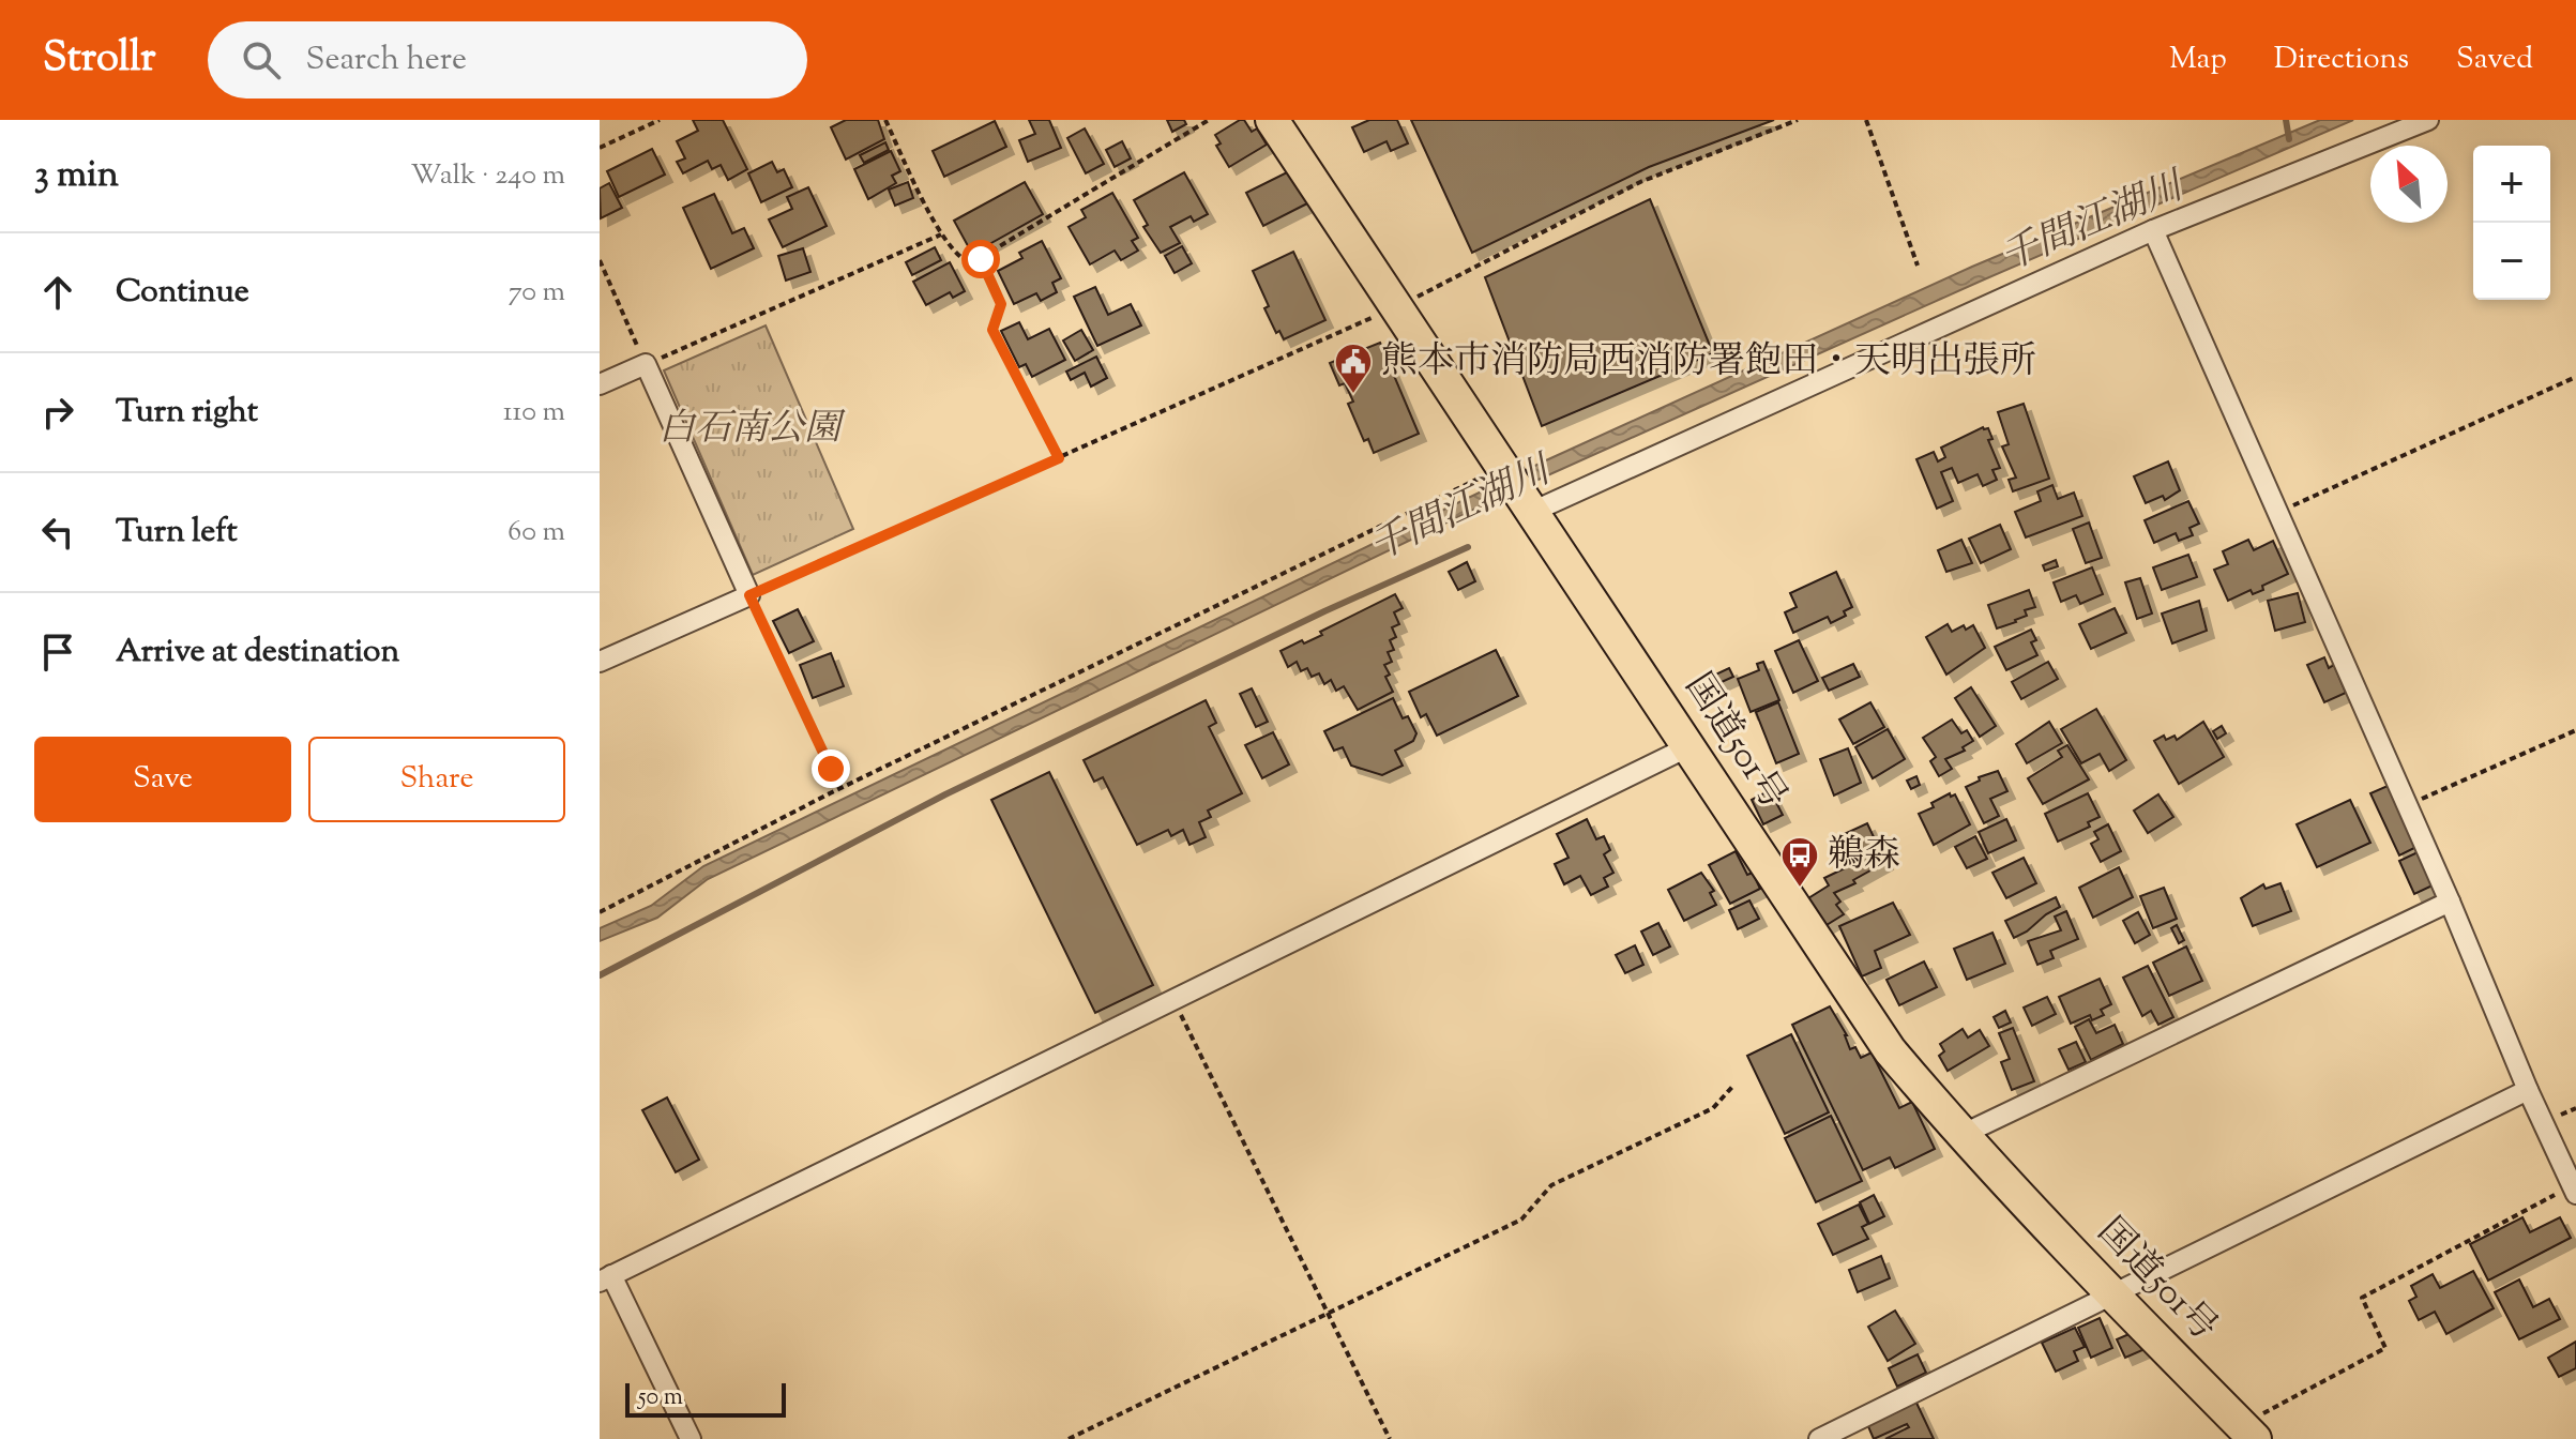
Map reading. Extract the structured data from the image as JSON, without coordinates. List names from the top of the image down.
{
  "streets": {
    "highway": ["国道501号"]
  },
  "water": ["千間江湖川"],
  "parks": ["白石南公園"],
  "places": {
    "public building": ["熊本市消防局西消防署飽田・天明出張所"],
    "bus stop": ["鵜森"]
  },
  "scale_bar": "50 m",
  "north": "top left",
  "page": {
    "header": "Strollr",
    "search": "Search here",
    "nav": ["Map", "Directions", "Saved"],
    "heading": ["3 min", "Walk · 240 m"],
    "map_buttons": ["+", "−"],
    "list": [
      ["Continue", "70 m"],
      ["Turn right", "110 m"],
      ["Turn left", "60 m"],
      "Arrive at destination"
    ],
    "buttons": ["Save", "Share"],
    "scale": "50 m"
  }
}
